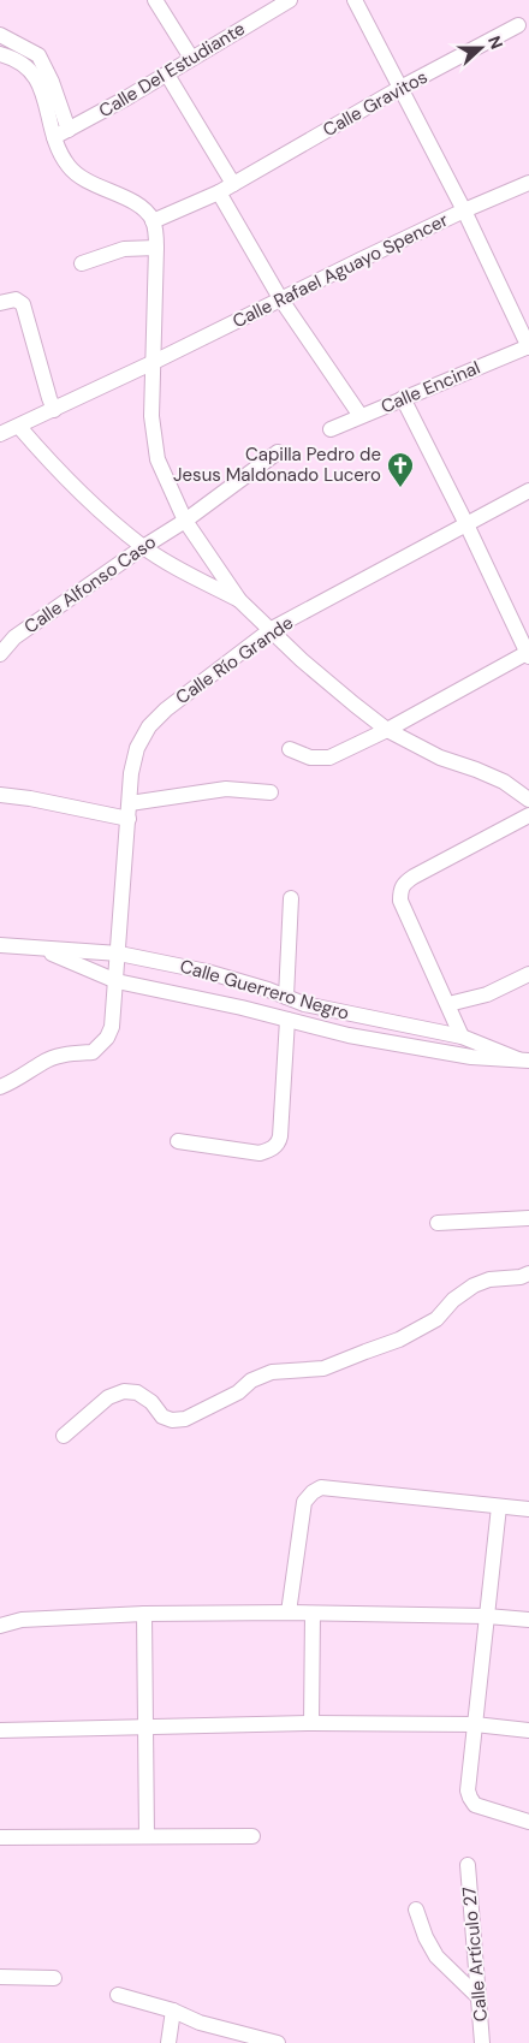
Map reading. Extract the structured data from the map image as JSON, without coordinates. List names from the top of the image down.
{
  "streets": {
    "street": [
      "Calle Del Estudiante",
      "Calle Gravitos",
      "Calle Rafael Aguayo Spencer",
      "Calle Encinal",
      "Calle Alfonso Caso",
      "Calle Río Grande",
      "Calle Guerrero Negro",
      "Calle Artículo 27"
    ]
  },
  "crossings": [
    ["Calle Río Grande", "Calle Guerrero Negro"]
  ],
  "places": {
    "church": ["Capilla Pedro de Jesus Maldonado Lucero"]
  },
  "north": "right"
}
